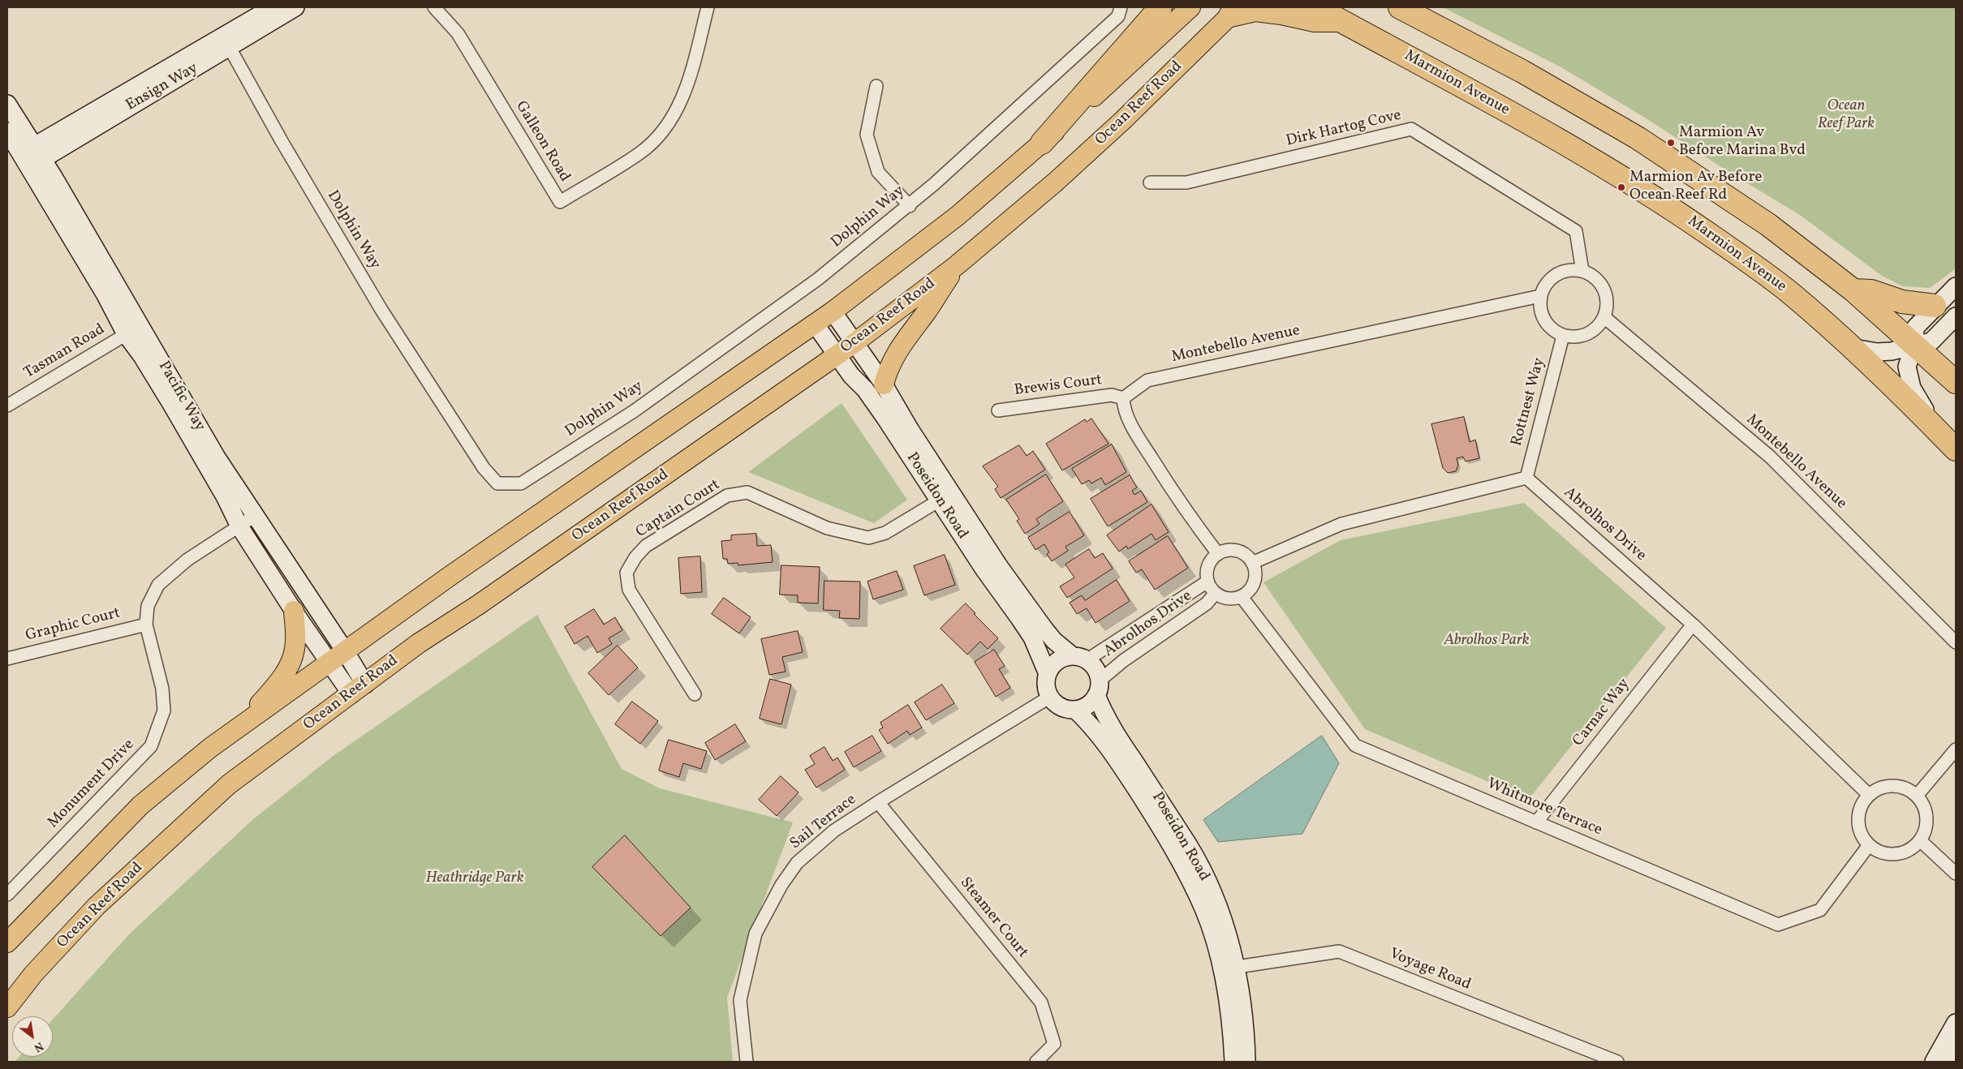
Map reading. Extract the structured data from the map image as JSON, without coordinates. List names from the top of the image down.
{
  "streets": {
    "highway": ["Marmion Avenue"],
    "main road": ["Ocean Reef Road"],
    "street": [
      "Ensign Way",
      "Dirk Hartog Cove",
      "Galleon Road",
      "Dolphin Way",
      "Montebello Avenue",
      "Tasman Road",
      "Brewis Court",
      "Pacific Way",
      "Rottnest Way",
      "Poseidon Road",
      "Captain Court",
      "Abrolhos Drive",
      "Graphic Court",
      "Carnac Way",
      "Monument Drive",
      "Whitmore Terrace",
      "Sail Terrace",
      "Steamer Court",
      "Voyage Road"
    ]
  },
  "crossings": [
    ["Ensign Way", "Dolphin Way"],
    ["Ensign Way", "Pacific Way"],
    ["Ocean Reef Road", "Pacific Way"],
    ["Ocean Reef Road", "Poseidon Road"],
    ["Dirk Hartog Cove", "Montebello Avenue"],
    ["Dirk Hartog Cove", "Rottnest Way"],
    ["Montebello Avenue", "Brewis Court"],
    ["Montebello Avenue", "Rottnest Way"],
    ["Tasman Road", "Pacific Way"],
    ["Pacific Way", "Monument Drive"],
    ["Rottnest Way", "Abrolhos Drive"],
    ["Poseidon Road", "Captain Court"],
    ["Poseidon Road", "Abrolhos Drive"],
    ["Poseidon Road", "Sail Terrace"],
    ["Poseidon Road", "Voyage Road"],
    ["Abrolhos Drive", "Carnac Way"],
    ["Abrolhos Drive", "Whitmore Terrace"],
    ["Abrolhos Drive", "Sail Terrace"],
    ["Graphic Court", "Monument Drive"],
    ["Carnac Way", "Whitmore Terrace"],
    ["Sail Terrace", "Steamer Court"]
  ],
  "parks": ["Ocean Reef Park", "Abrolhos Park", "Heathridge Park"],
  "places": ["Marmion Av Before Marina Bvd", "Marmion Av Before Ocean Reef Rd"],
  "north": "bottom right"
}
